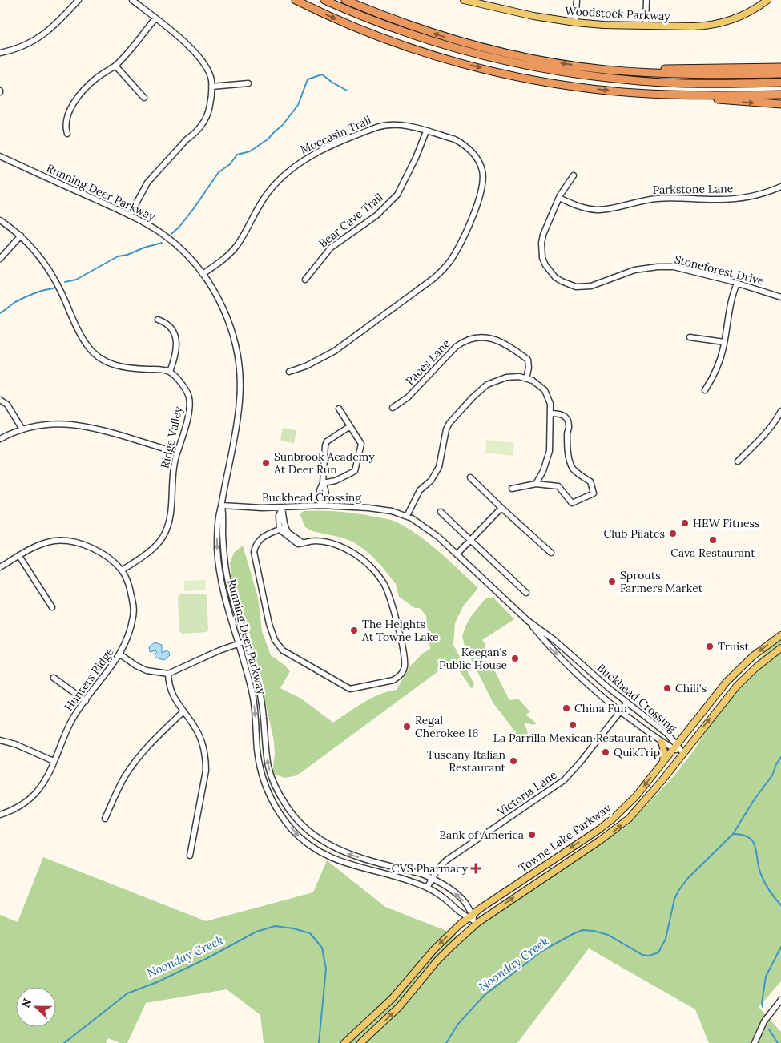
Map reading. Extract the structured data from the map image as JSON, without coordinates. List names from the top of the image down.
{
  "streets": {
    "main road": ["Woodstock Parkway", "Towne Lake Parkway"],
    "street": [
      "Moccasin Trail",
      "Parkstone Lane",
      "Running Deer Parkway",
      "Bear Cave Trail",
      "Stoneforest Drive",
      "Paces Lane",
      "Ridge Valley",
      "Buckhead Crossing",
      "Hunters Ridge",
      "Victoria Lane"
    ]
  },
  "crossings": [
    ["Moccasin Trail", "Running Deer Parkway"],
    ["Moccasin Trail", "Bear Cave Trail"],
    ["Parkstone Lane", "Stoneforest Drive"],
    ["Running Deer Parkway", "Buckhead Crossing"],
    ["Running Deer Parkway", "Victoria Lane"],
    ["Running Deer Parkway", "Towne Lake Parkway"],
    ["Ridge Valley", "Hunters Ridge"],
    ["Buckhead Crossing", "Victoria Lane"],
    ["Buckhead Crossing", "Towne Lake Parkway"]
  ],
  "water": ["Noonday Creek"],
  "places": {
    "other": [
      "Sunbrook Academy At Deer Run",
      "HEW Fitness",
      "Club Pilates",
      "Cava Restaurant",
      "Sprouts Farmers Market",
      "The Heights At Towne Lake",
      "Truist",
      "Keegan's Public House",
      "Chili's",
      "China Fun",
      "La Parrilla Mexican Restaurant",
      "Regal Cherokee 16",
      "QuikTrip",
      "Tuscany Italian Restaurant",
      "Bank of America"
    ],
    "health": ["CVS Pharmacy"]
  },
  "north": "left"
}
